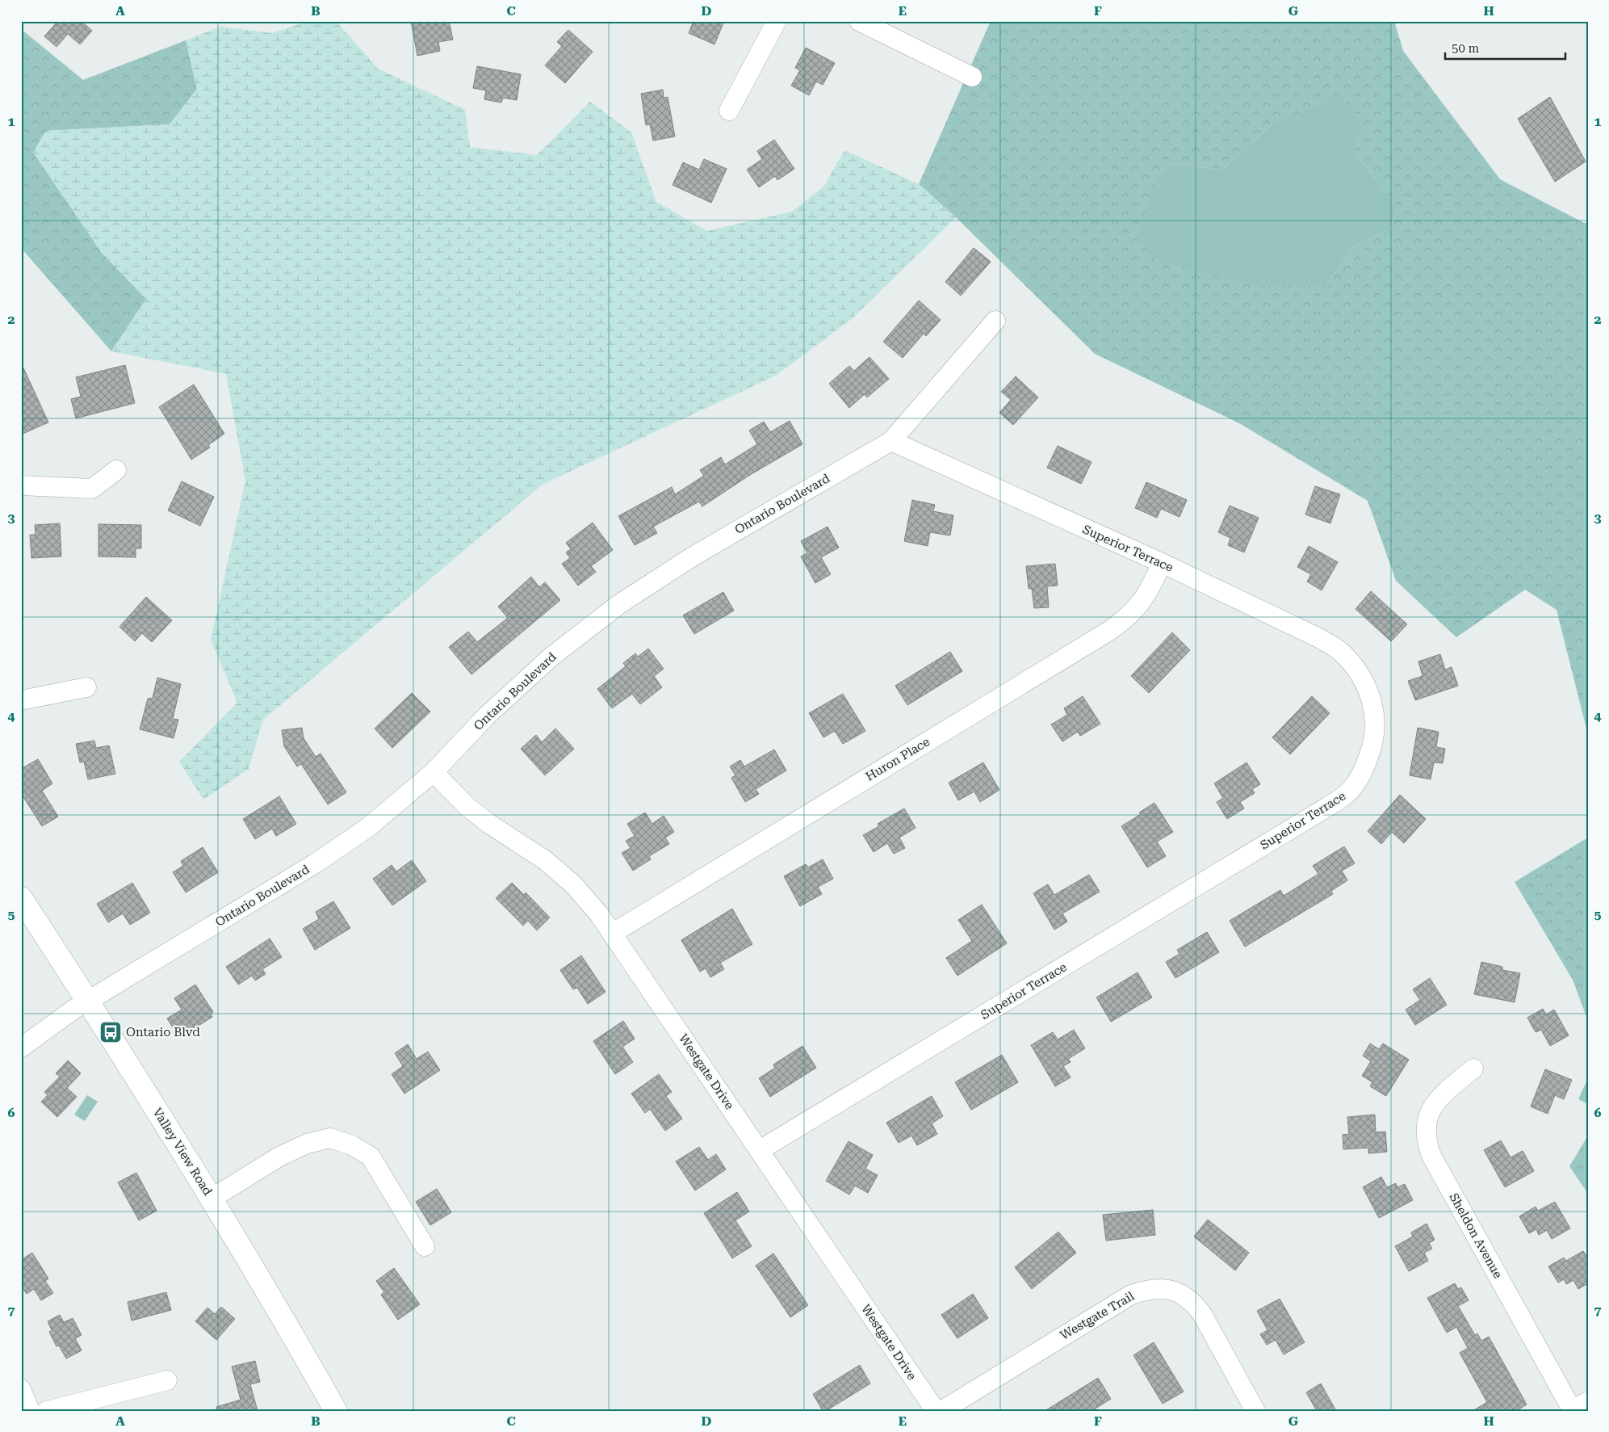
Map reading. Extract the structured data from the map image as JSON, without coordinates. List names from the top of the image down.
{
  "streets": {
    "main road": ["Valley View Road"],
    "street": [
      "Ontario Boulevard",
      "Superior Terrace",
      "Huron Place",
      "Westgate Drive",
      "Sheldon Avenue",
      "Westgate Trail"
    ]
  },
  "crossings": [
    ["Ontario Boulevard", "Superior Terrace"],
    ["Ontario Boulevard", "Westgate Drive"],
    ["Ontario Boulevard", "Valley View Road"],
    ["Superior Terrace", "Huron Place"],
    ["Superior Terrace", "Westgate Drive"],
    ["Huron Place", "Westgate Drive"]
  ],
  "places": {
    "bus stop": ["Ontario Blvd"]
  },
  "scale_bar": "50 m",
  "grid": {
    "columns": [
      "A",
      "B",
      "C",
      "D",
      "E",
      "F",
      "G",
      "H"
    ],
    "rows": [
      "1",
      "2",
      "3",
      "4",
      "5",
      "6",
      "7"
    ]
  }
}
